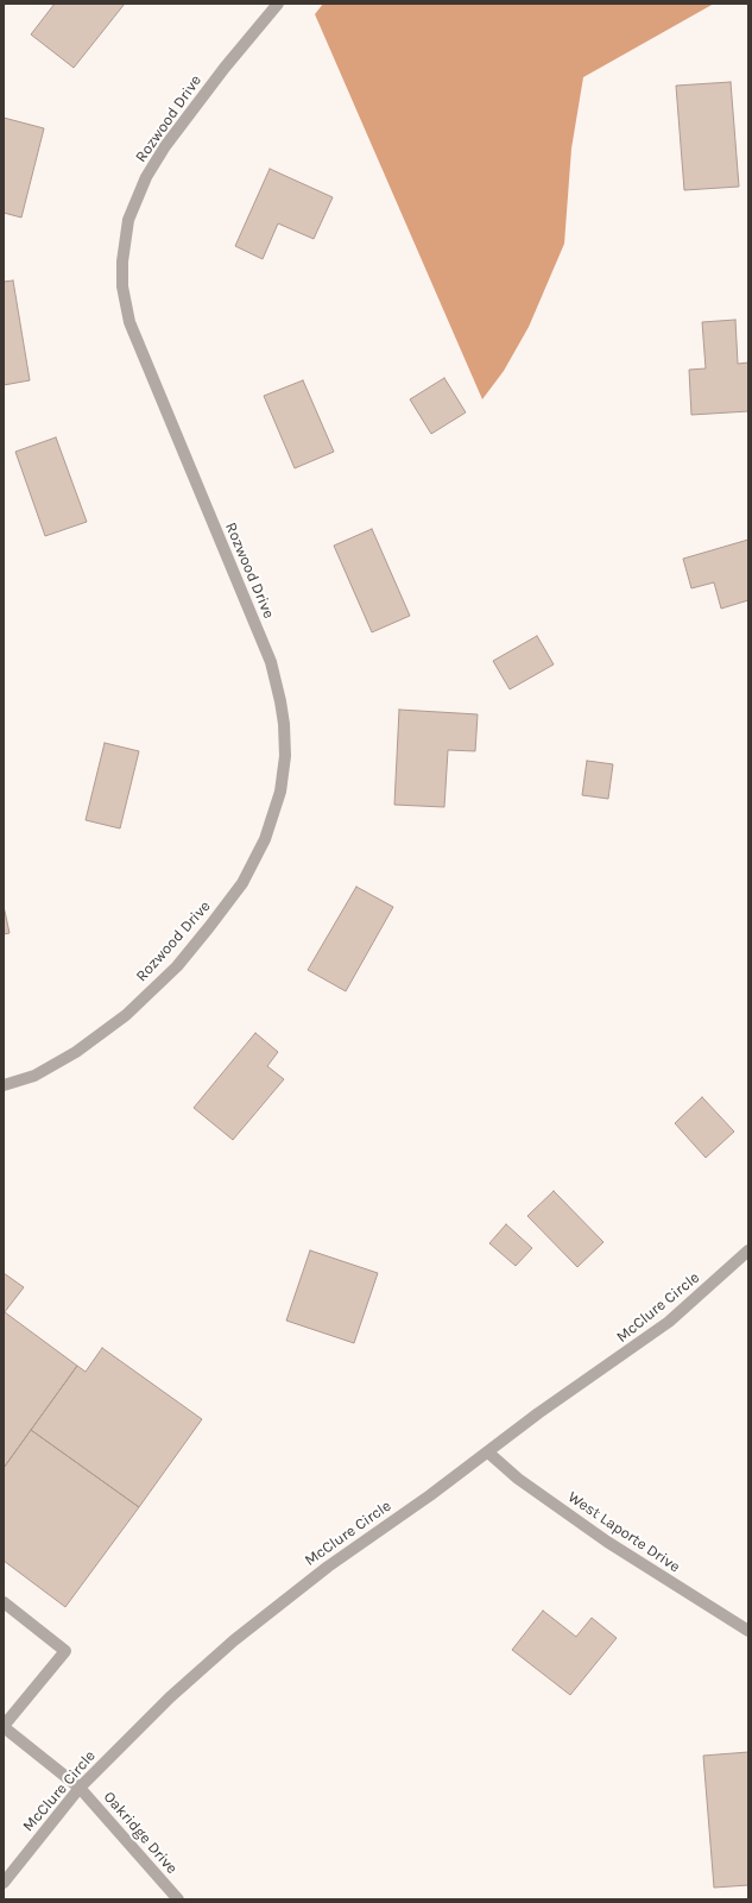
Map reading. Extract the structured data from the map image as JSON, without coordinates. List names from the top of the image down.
{
  "streets": {
    "street": [
      "Rozwood Drive",
      "McClure Circle",
      "West Laporte Drive",
      "Oakridge Drive"
    ]
  },
  "crossings": [
    ["McClure Circle", "West Laporte Drive"],
    ["McClure Circle", "Oakridge Drive"]
  ]
}
